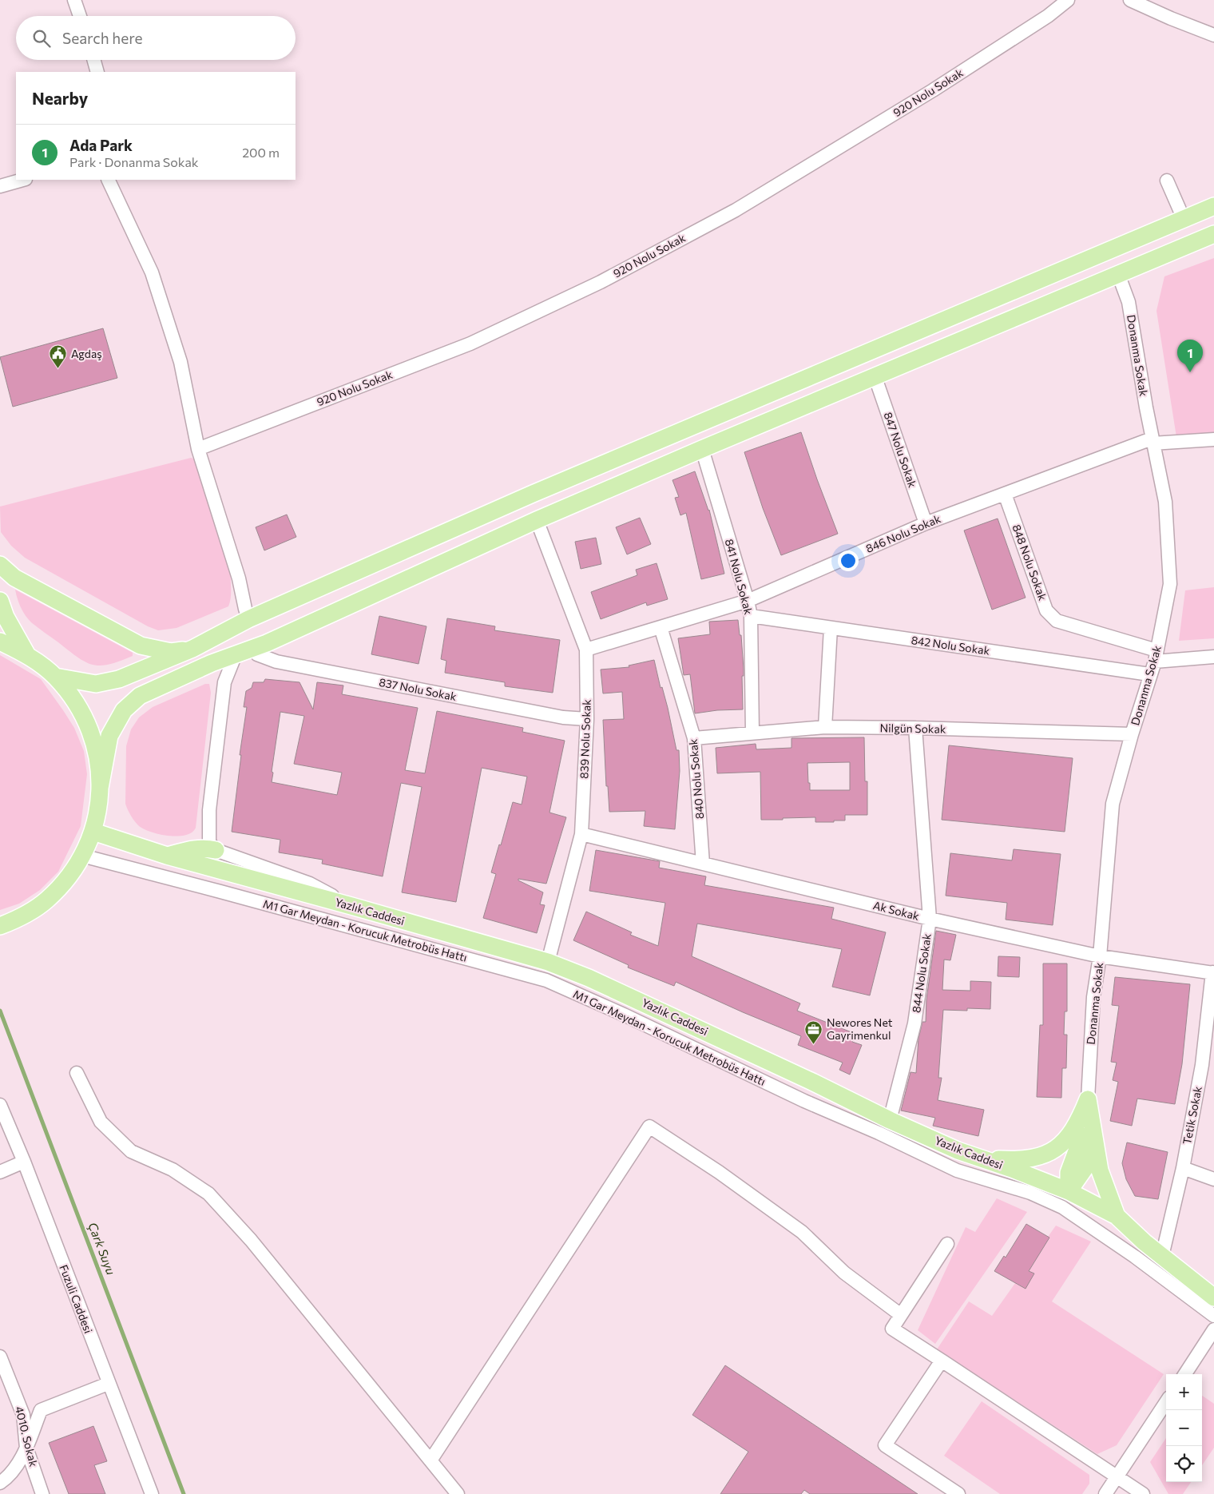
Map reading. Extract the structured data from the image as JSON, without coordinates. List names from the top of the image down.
{
  "streets": {
    "main road": ["Yazlık Caddesi"],
    "street": [
      "920 Nolu Sokak",
      "Donanma Sokak",
      "847 Nolu Sokak",
      "846 Nolu Sokak",
      "848 Nolu Sokak",
      "841 Nolu Sokak",
      "842 Nolu Sokak",
      "837 Nolu Sokak",
      "Nilgün Sokak",
      "839 Nolu Sokak",
      "840 Nolu Sokak",
      "Ak Sokak",
      "M1 Gar Meydan - Korucuk Metrobüs Hattı",
      "844 Nolu Sokak",
      "Tetik Sokak",
      "Fuzuli Caddesi",
      "4010. Sokak"
    ]
  },
  "crossings": [
    ["Donanma Sokak", "846 Nolu Sokak"],
    ["Donanma Sokak", "848 Nolu Sokak"],
    ["Donanma Sokak", "842 Nolu Sokak"],
    ["Donanma Sokak", "Nilgün Sokak"],
    ["Donanma Sokak", "Ak Sokak"],
    ["847 Nolu Sokak", "846 Nolu Sokak"],
    ["846 Nolu Sokak", "848 Nolu Sokak"],
    ["846 Nolu Sokak", "841 Nolu Sokak"],
    ["846 Nolu Sokak", "839 Nolu Sokak"],
    ["846 Nolu Sokak", "840 Nolu Sokak"],
    ["841 Nolu Sokak", "842 Nolu Sokak"],
    ["841 Nolu Sokak", "Nilgün Sokak"],
    ["837 Nolu Sokak", "839 Nolu Sokak"],
    ["Nilgün Sokak", "840 Nolu Sokak"],
    ["Nilgün Sokak", "844 Nolu Sokak"],
    ["839 Nolu Sokak", "Ak Sokak"],
    ["839 Nolu Sokak", "Yazlık Caddesi"],
    ["840 Nolu Sokak", "Ak Sokak"],
    ["Ak Sokak", "844 Nolu Sokak"],
    ["Ak Sokak", "Tetik Sokak"],
    ["Yazlık Caddesi", "844 Nolu Sokak"],
    ["Yazlık Caddesi", "Tetik Sokak"]
  ],
  "water": ["Çark Suyu"],
  "places": {
    "public building": ["Agdaş"],
    "office": ["Newores Net Gayrimenkul"]
  },
  "page": {
    "search": "Search here",
    "heading": "Nearby",
    "list": [
      {
        "mark": "1",
        "name": "Ada Park",
        "note": "Park · Donanma Sokak",
        "value": "200 m"
      }
    ],
    "pins": "1",
    "map_buttons": ["+", "−"]
  }
}
